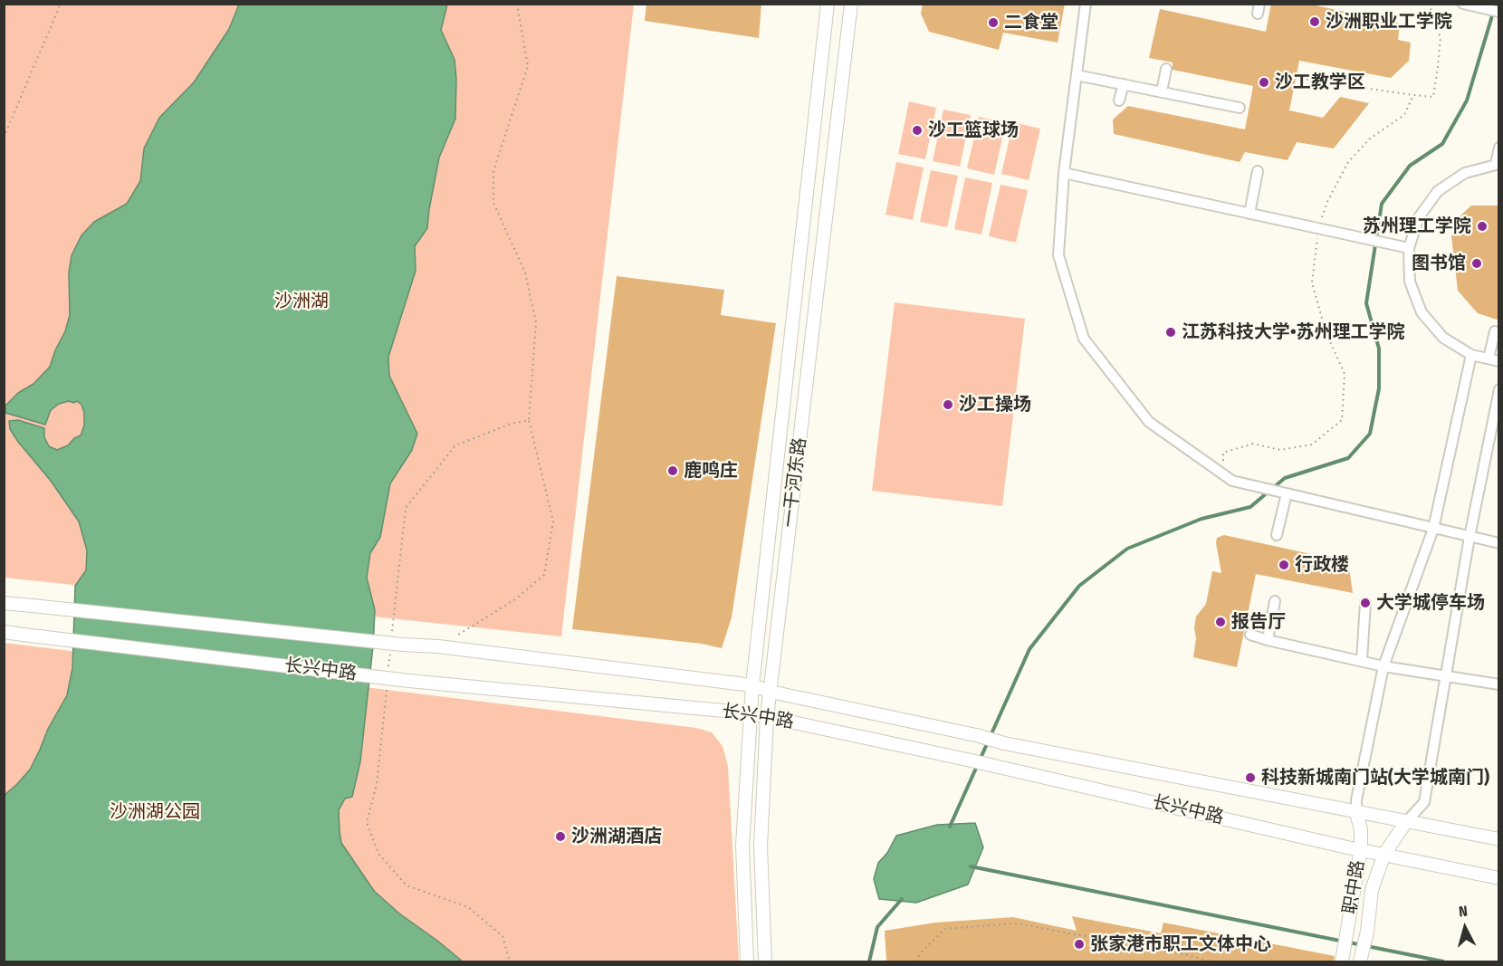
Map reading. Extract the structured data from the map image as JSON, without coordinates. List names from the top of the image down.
{
  "streets": {
    "street": ["一干河东路", "长兴中路", "职中路"]
  },
  "crossings": [
    ["一干河东路", "长兴中路"],
    ["长兴中路", "职中路"]
  ],
  "parks": ["沙洲湖", "沙洲湖公园"],
  "places": [
    "沙洲职业工学院",
    "二食堂",
    "沙工教学区",
    "沙工篮球场",
    "苏州理工学院",
    "图书馆",
    "江苏科技大学•苏州理工学院",
    "沙工操场",
    "鹿鸣庄",
    "行政楼",
    "大学城停车场",
    "报告厅",
    "科技新城南门站(大学城南门)",
    "沙洲湖酒店",
    "张家港市职工文体中心"
  ],
  "north": "top"
}
